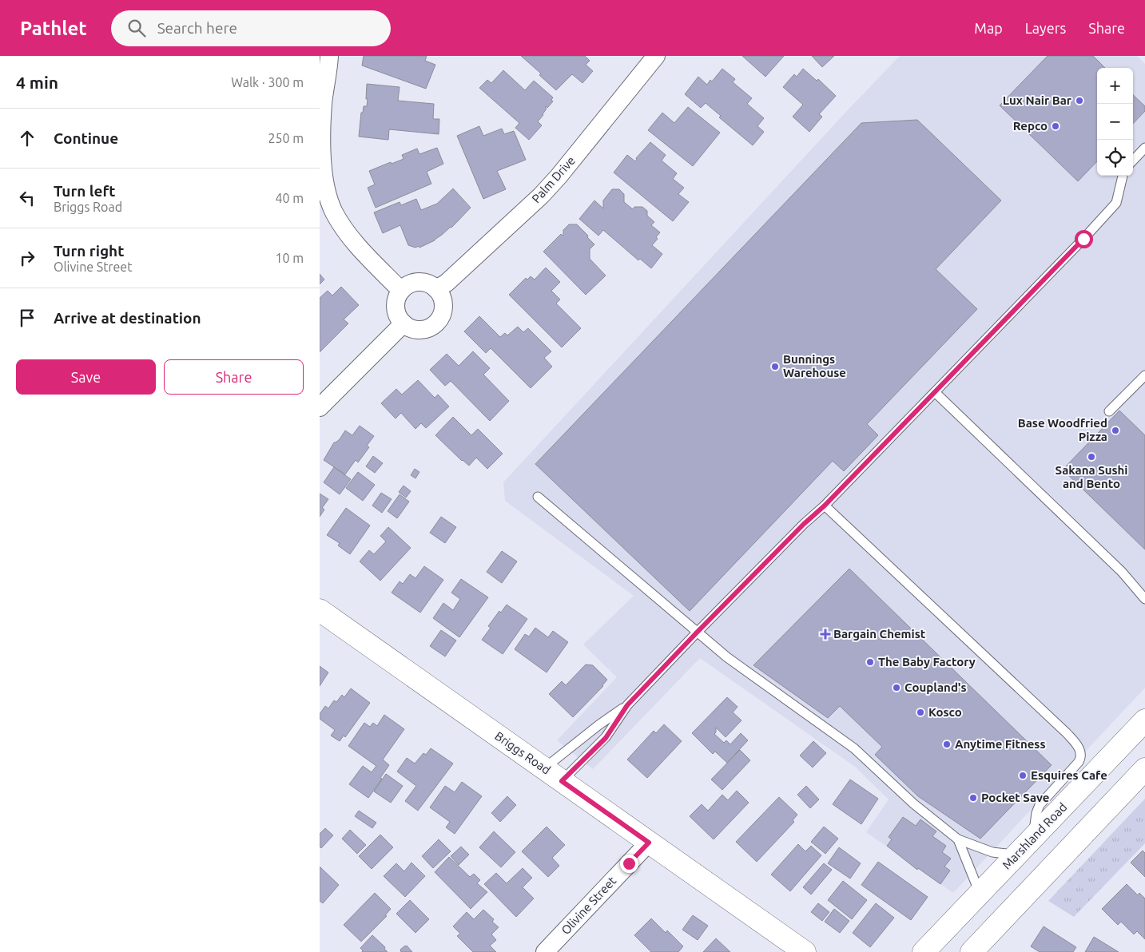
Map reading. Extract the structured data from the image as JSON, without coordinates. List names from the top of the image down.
{
  "streets": {
    "main road": ["Briggs Road", "Marshland Road"],
    "street": ["Palm Drive", "Olivine Street"]
  },
  "crossings": [
    ["Briggs Road", "Olivine Street"]
  ],
  "places": {
    "other": [
      "Lux Nair Bar",
      "Repco",
      "Bunnings Warehouse",
      "Base Woodfried Pizza",
      "Sakana Sushi and Bento",
      "The Baby Factory",
      "Coupland's",
      "Kosco",
      "Anytime Fitness",
      "Esquires Cafe",
      "Pocket Save"
    ],
    "health": ["Bargain Chemist"]
  },
  "page": {
    "header": "Pathlet",
    "search": "Search here",
    "nav": ["Map", "Layers", "Share"],
    "heading": ["4 min", "Walk · 300 m"],
    "map_buttons": ["+", "−"],
    "list": [
      ["Continue", "250 m"],
      ["Turn left", "Briggs Road", "40 m"],
      ["Turn right", "Olivine Street", "10 m"],
      "Arrive at destination"
    ],
    "buttons": ["Save", "Share"]
  }
}
